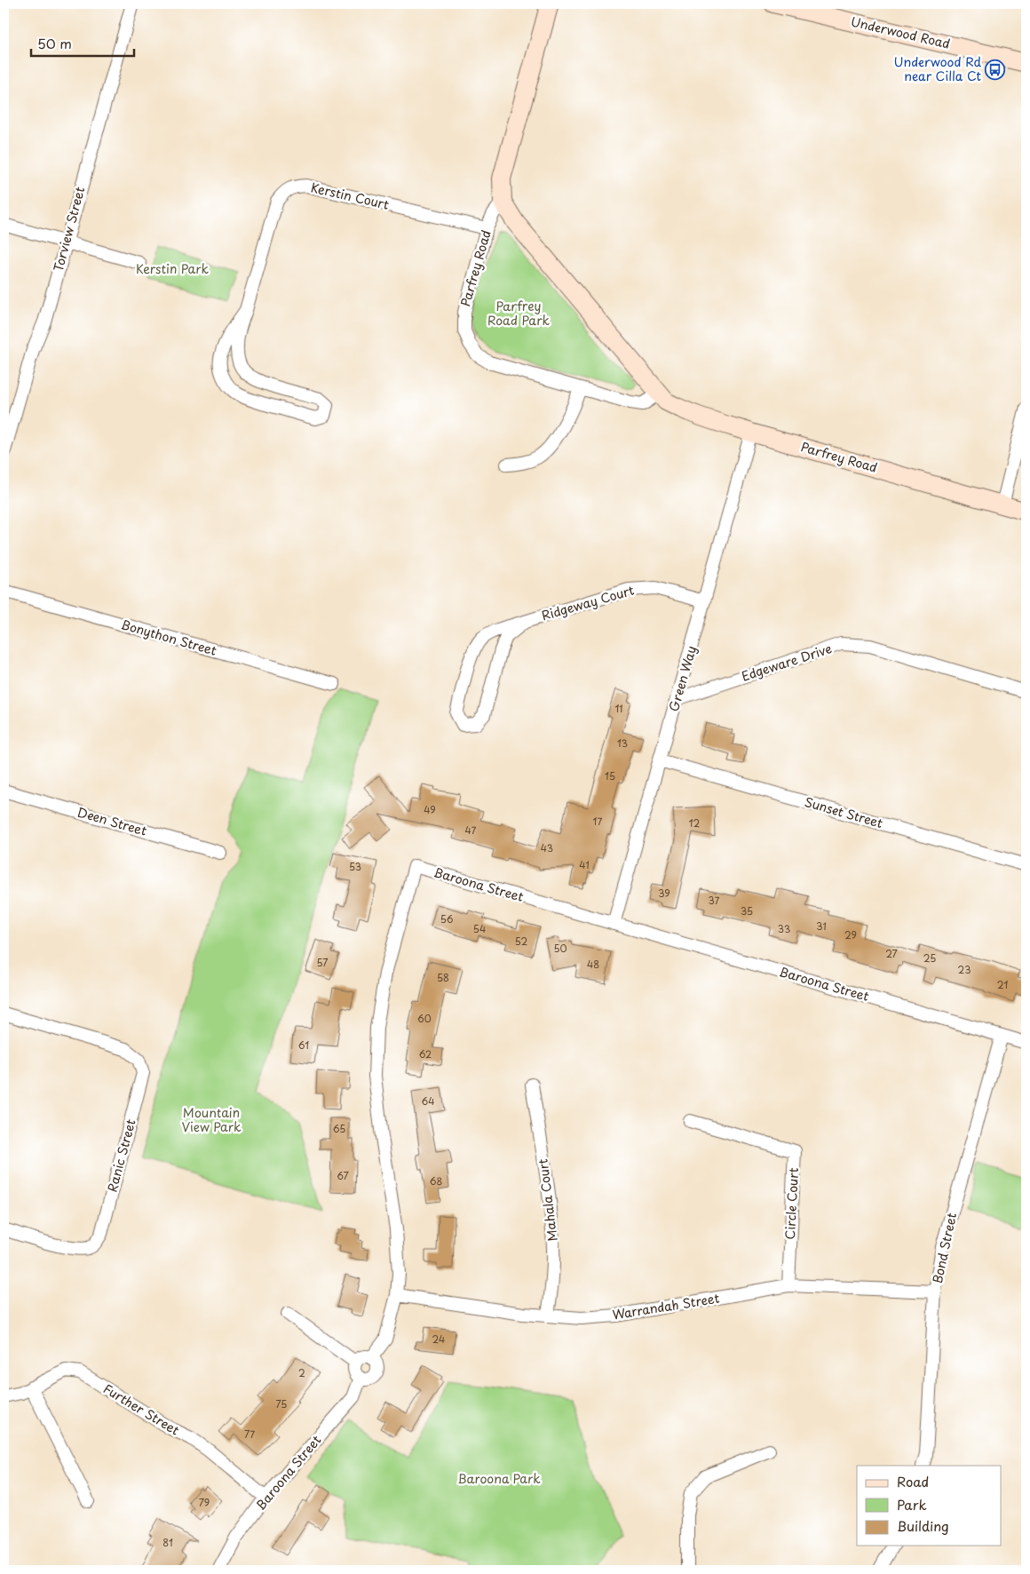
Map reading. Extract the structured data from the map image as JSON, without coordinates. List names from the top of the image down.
{
  "streets": {
    "main road": ["Underwood Road", "Parfrey Road"],
    "street": [
      "Kerstin Court",
      "Torview Street",
      "Ridgeway Court",
      "Bonython Street",
      "Edgeware Drive",
      "Green Way",
      "Sunset Street",
      "Deen Street",
      "Baroona Street",
      "Ranic Street",
      "Mahala Court",
      "Circle Court",
      "Bond Street",
      "Warrandah Street",
      "Further Street"
    ]
  },
  "crossings": [
    ["Kerstin Court", "Parfrey Road"],
    ["Parfrey Road", "Green Way"],
    ["Ridgeway Court", "Green Way"],
    ["Edgeware Drive", "Green Way"],
    ["Green Way", "Sunset Street"],
    ["Green Way", "Baroona Street"],
    ["Baroona Street", "Bond Street"],
    ["Baroona Street", "Warrandah Street"],
    ["Baroona Street", "Further Street"],
    ["Mahala Court", "Warrandah Street"],
    ["Circle Court", "Warrandah Street"],
    ["Bond Street", "Warrandah Street"]
  ],
  "parks": [
    "Kerstin Park",
    "Parfrey Road Park",
    "Mountain View Park",
    "Baroona Park"
  ],
  "places": {
    "bus stop": ["Underwood Rd near Cilla Ct"]
  },
  "house_numbers": [
    "11",
    "13",
    "15",
    "49",
    "17",
    "12",
    "47",
    "43",
    "41",
    "53",
    "39",
    "37",
    "35",
    "56",
    "31",
    "54",
    "33",
    "29",
    "52",
    "50",
    "27",
    "25",
    "57",
    "48",
    "23",
    "58",
    "21",
    "60",
    "61",
    "62",
    "64",
    "65",
    "67",
    "68",
    "24",
    "2",
    "75",
    "77",
    "79",
    "81"
  ],
  "legend": ["Road", "Park", "Building"],
  "scale_bar": "50 m"
}
